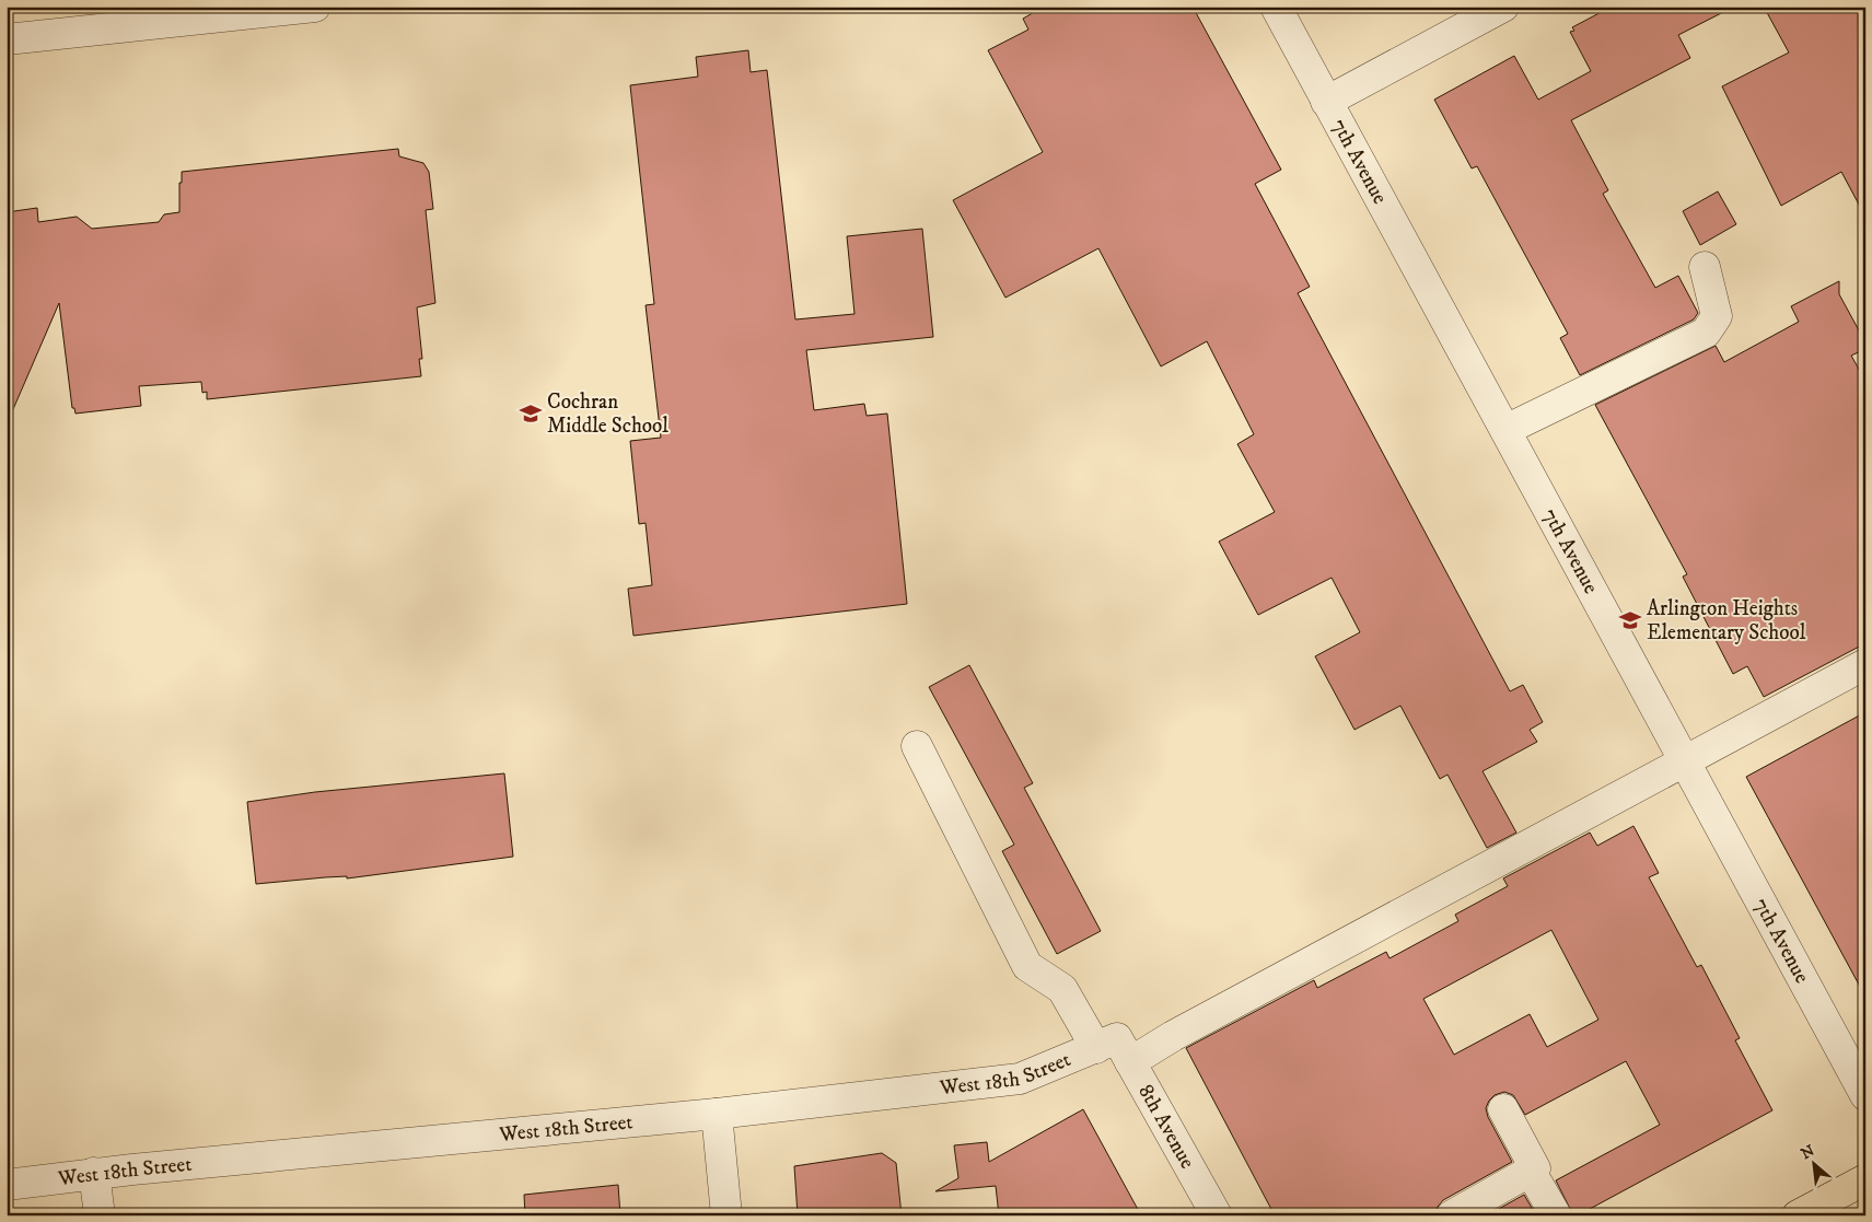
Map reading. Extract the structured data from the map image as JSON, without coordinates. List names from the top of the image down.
{
  "streets": {
    "street": ["7th Avenue", "West 18th Street", "8th Avenue"]
  },
  "crossings": [
    ["7th Avenue", "West 18th Street"],
    ["West 18th Street", "8th Avenue"]
  ],
  "places": {
    "school or university": ["Cochran Middle School", "Arlington Heights Elementary School"]
  },
  "north": "top left"
}
